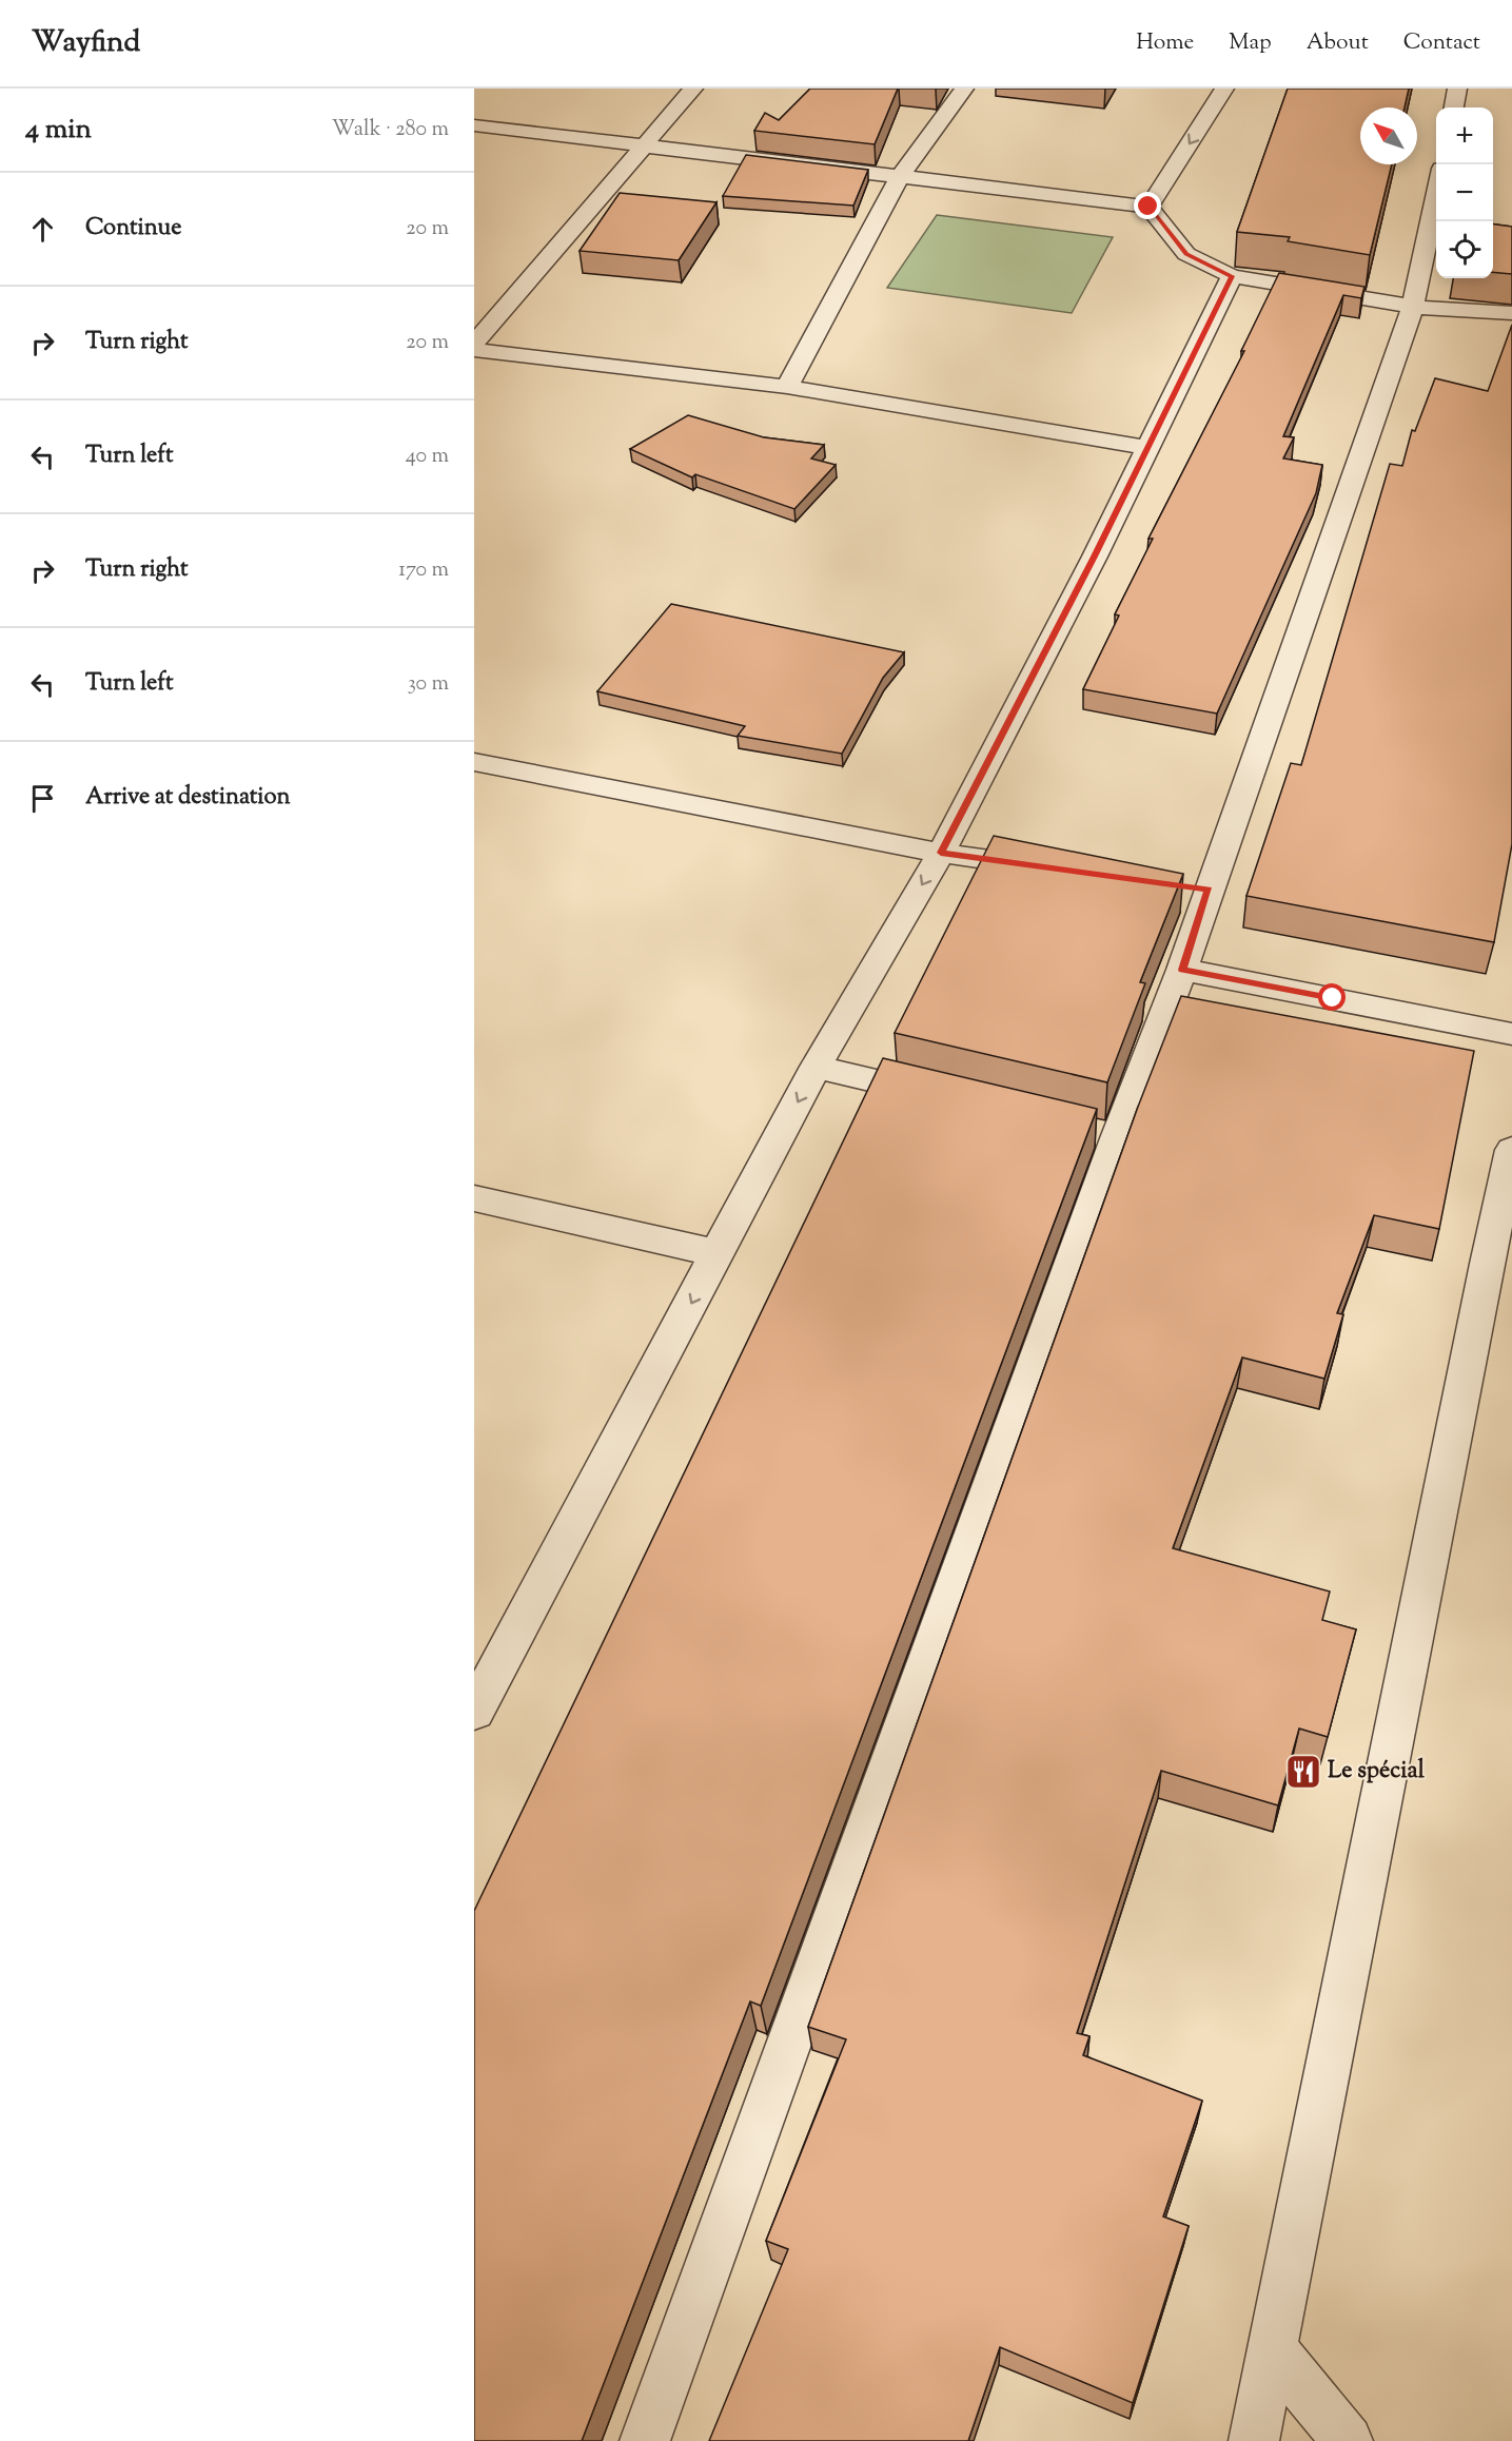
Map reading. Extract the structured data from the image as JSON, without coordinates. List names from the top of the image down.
{
  "places": {
    "restaurant": ["Le spécial"]
  },
  "north": "top left",
  "page": {
    "header": "Wayfind",
    "nav": [
      "Home",
      "Map",
      "About",
      "Contact"
    ],
    "heading": ["4 min", "Walk · 280 m"],
    "map_buttons": ["+", "−"],
    "list": [
      ["Continue", "20 m"],
      ["Turn right", "20 m"],
      ["Turn left", "40 m"],
      ["Turn right", "170 m"],
      ["Turn left", "30 m"],
      "Arrive at destination"
    ]
  }
}
